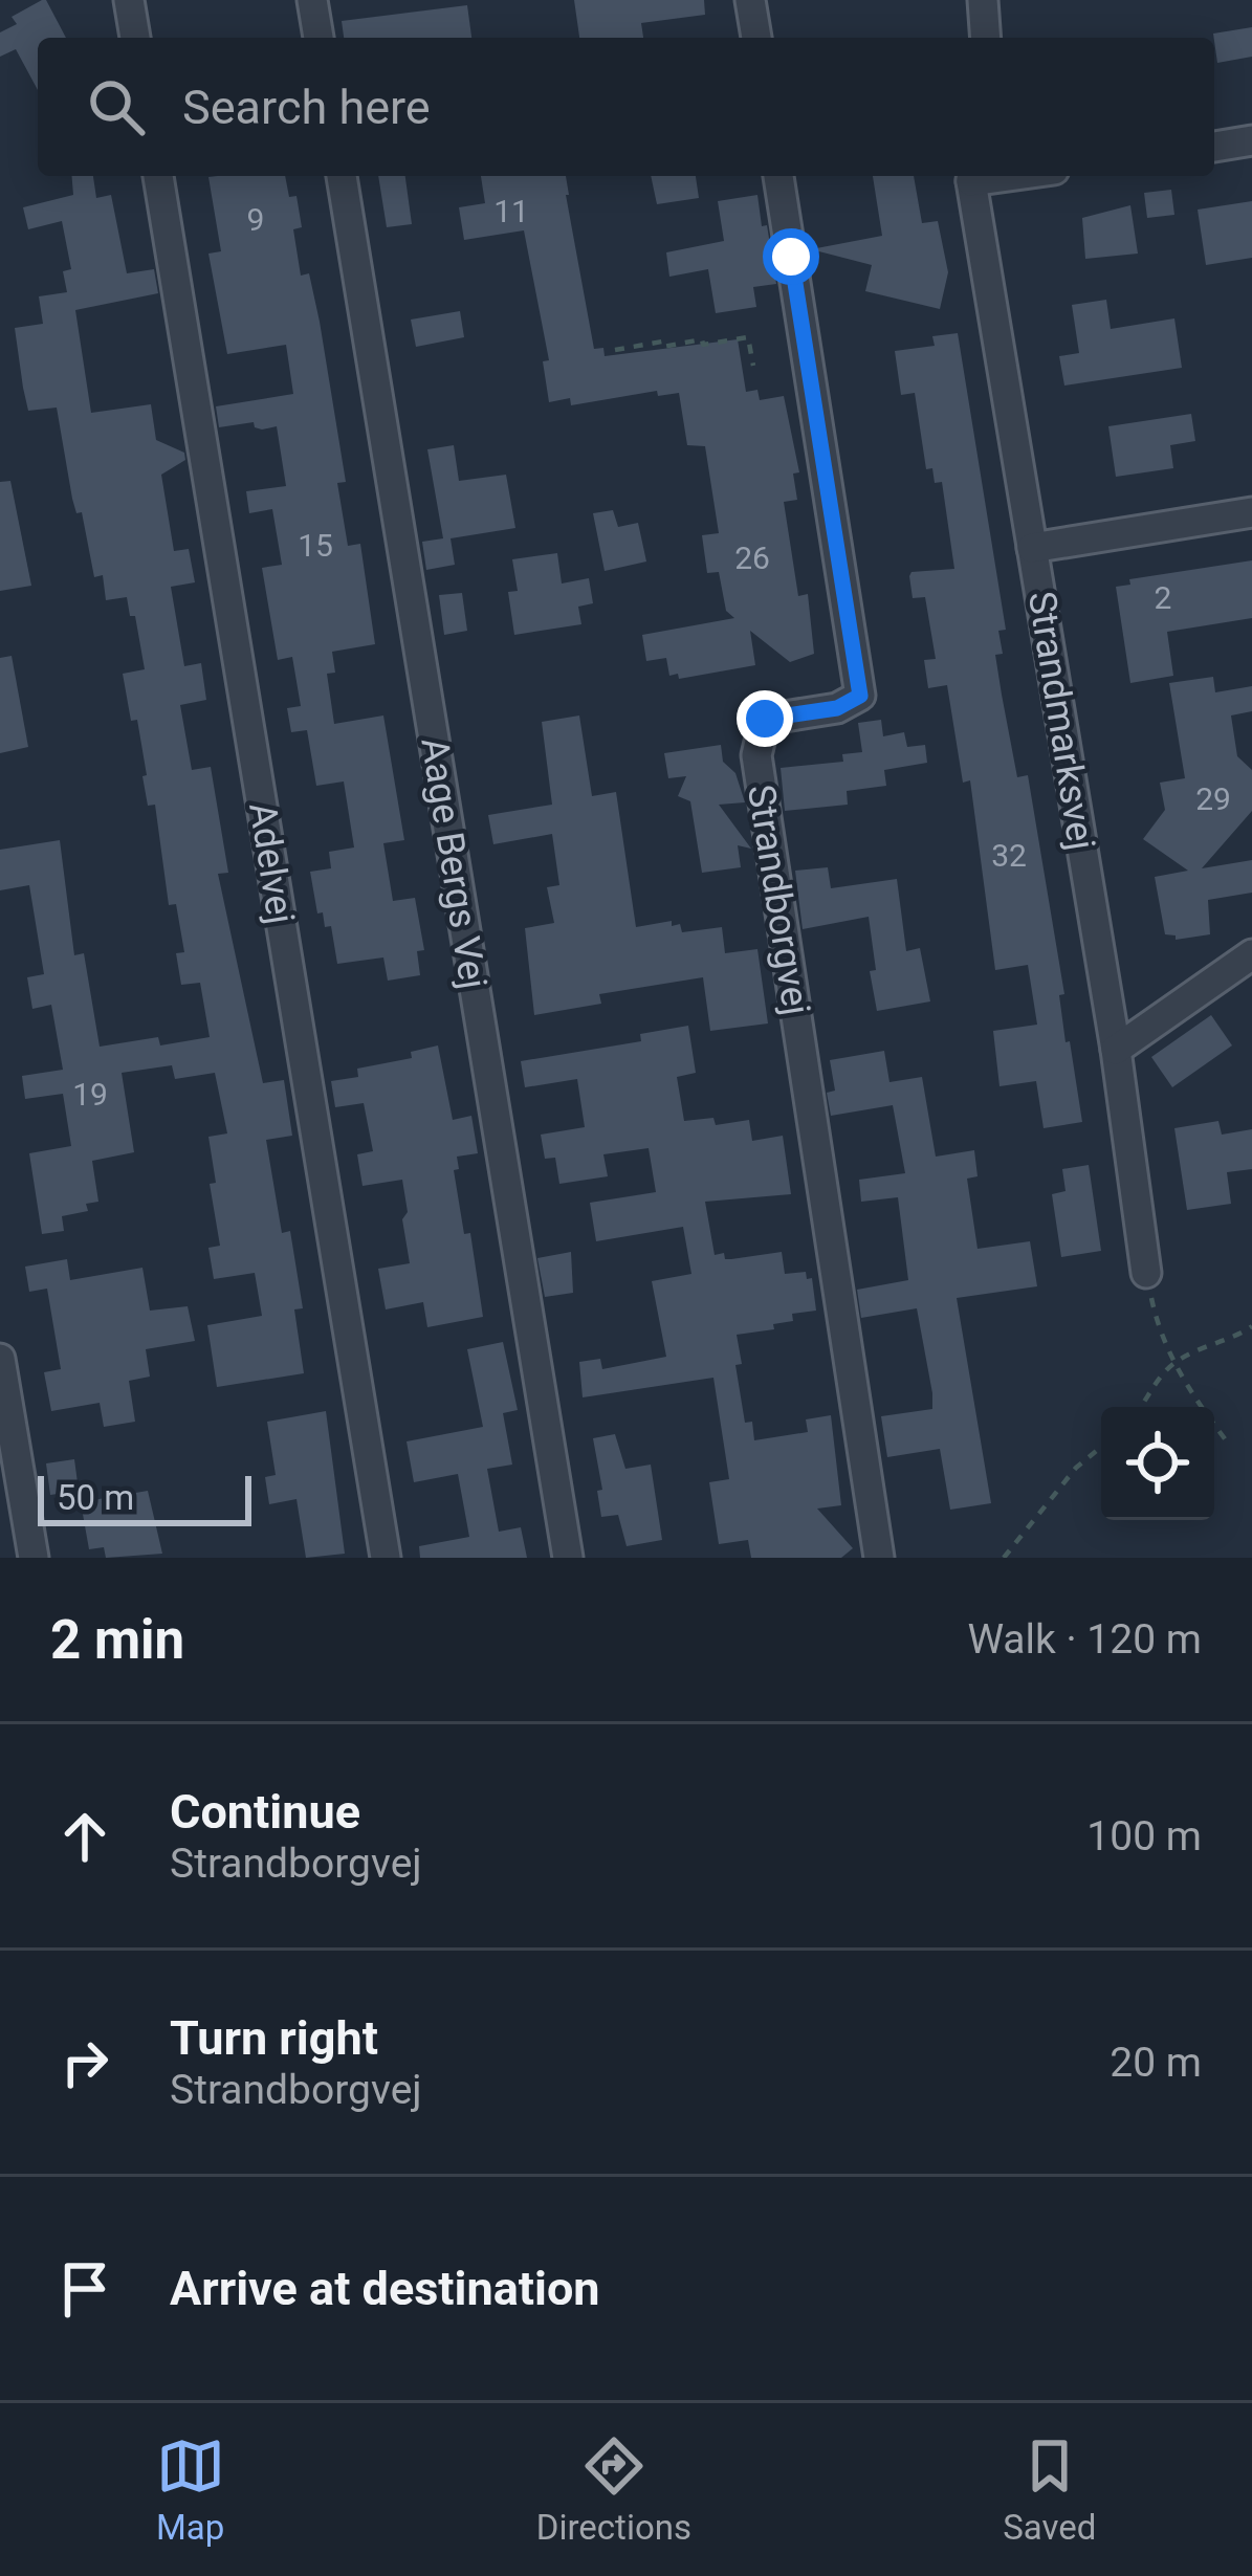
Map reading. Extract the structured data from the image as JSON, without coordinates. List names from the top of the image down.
{
  "streets": {
    "street": [
      "Strandmarksvej",
      "Adelvej",
      "Aage Bergs Vej",
      "Strandborgvej"
    ]
  },
  "house_numbers": [
    "11",
    "9",
    "15",
    "26",
    "2",
    "29",
    "32",
    "19"
  ],
  "scale_bar": "50 m",
  "page": {
    "search": "Search here",
    "scale": "50 m",
    "heading": ["2 min", "Walk · 120 m"],
    "list": [
      ["Continue", "Strandborgvej", "100 m"],
      ["Turn right", "Strandborgvej", "20 m"],
      "Arrive at destination"
    ],
    "nav": ["Map", "Directions", "Saved"]
  }
}
